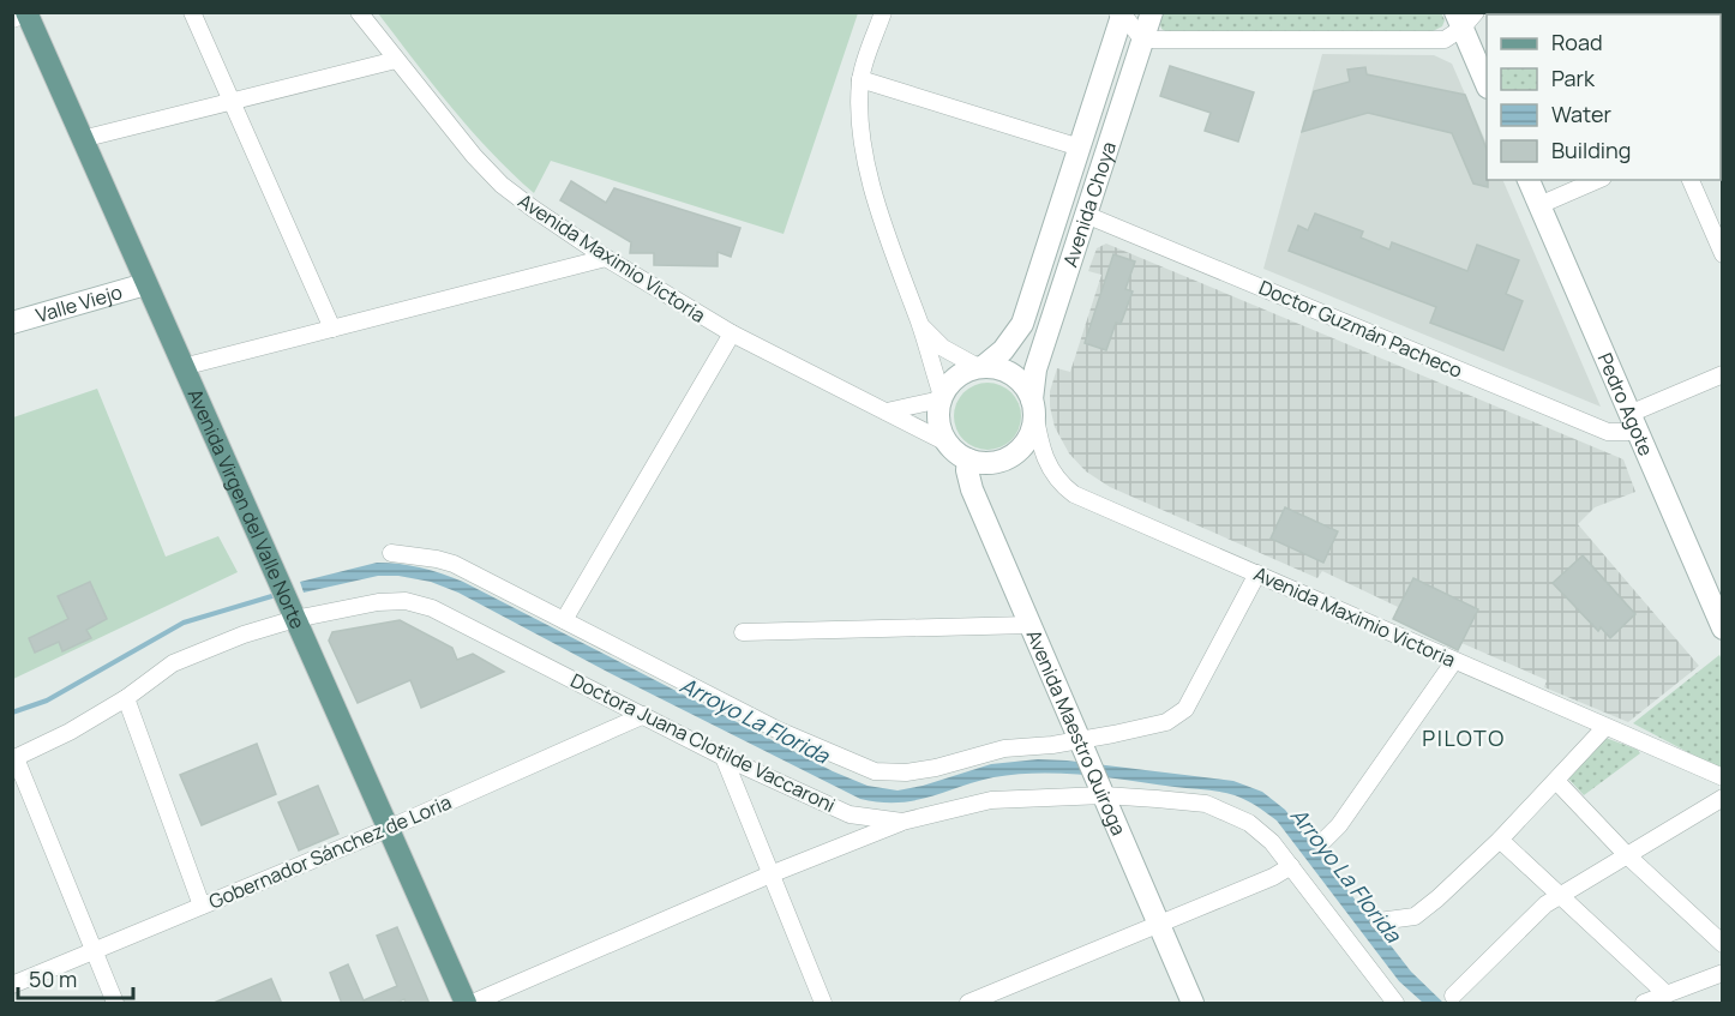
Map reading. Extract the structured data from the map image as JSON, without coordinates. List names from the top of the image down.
{
  "streets": {
    "main road": [
      "Avenida Choya",
      "Valle Viejo",
      "Pedro Agote",
      "Avenida Virgen del Valle Norte",
      "Avenida Maestro Quiroga"
    ],
    "street": [
      "Avenida Maximio Victoria",
      "Doctor Guzmán Pacheco",
      "Doctora Juana Clotilde Vaccaroni",
      "Gobernador Sánchez de Loria"
    ]
  },
  "crossings": [
    ["Avenida Choya", "Avenida Maximio Victoria"],
    ["Avenida Choya", "Doctor Guzmán Pacheco"],
    ["Avenida Choya", "Avenida Maestro Quiroga"],
    ["Avenida Maximio Victoria", "Avenida Maestro Quiroga"],
    ["Valle Viejo", "Avenida Virgen del Valle Norte"],
    ["Doctor Guzmán Pacheco", "Pedro Agote"],
    ["Avenida Virgen del Valle Norte", "Doctora Juana Clotilde Vaccaroni"],
    ["Avenida Virgen del Valle Norte", "Gobernador Sánchez de Loria"],
    ["Avenida Maestro Quiroga", "Doctora Juana Clotilde Vaccaroni"],
    ["Doctora Juana Clotilde Vaccaroni", "Gobernador Sánchez de Loria"]
  ],
  "districts": ["PILOTO"],
  "water": ["Arroyo La Florida"],
  "legend": [
    "Road",
    "Park",
    "Water",
    "Building"
  ],
  "scale_bar": "50 m"
}
